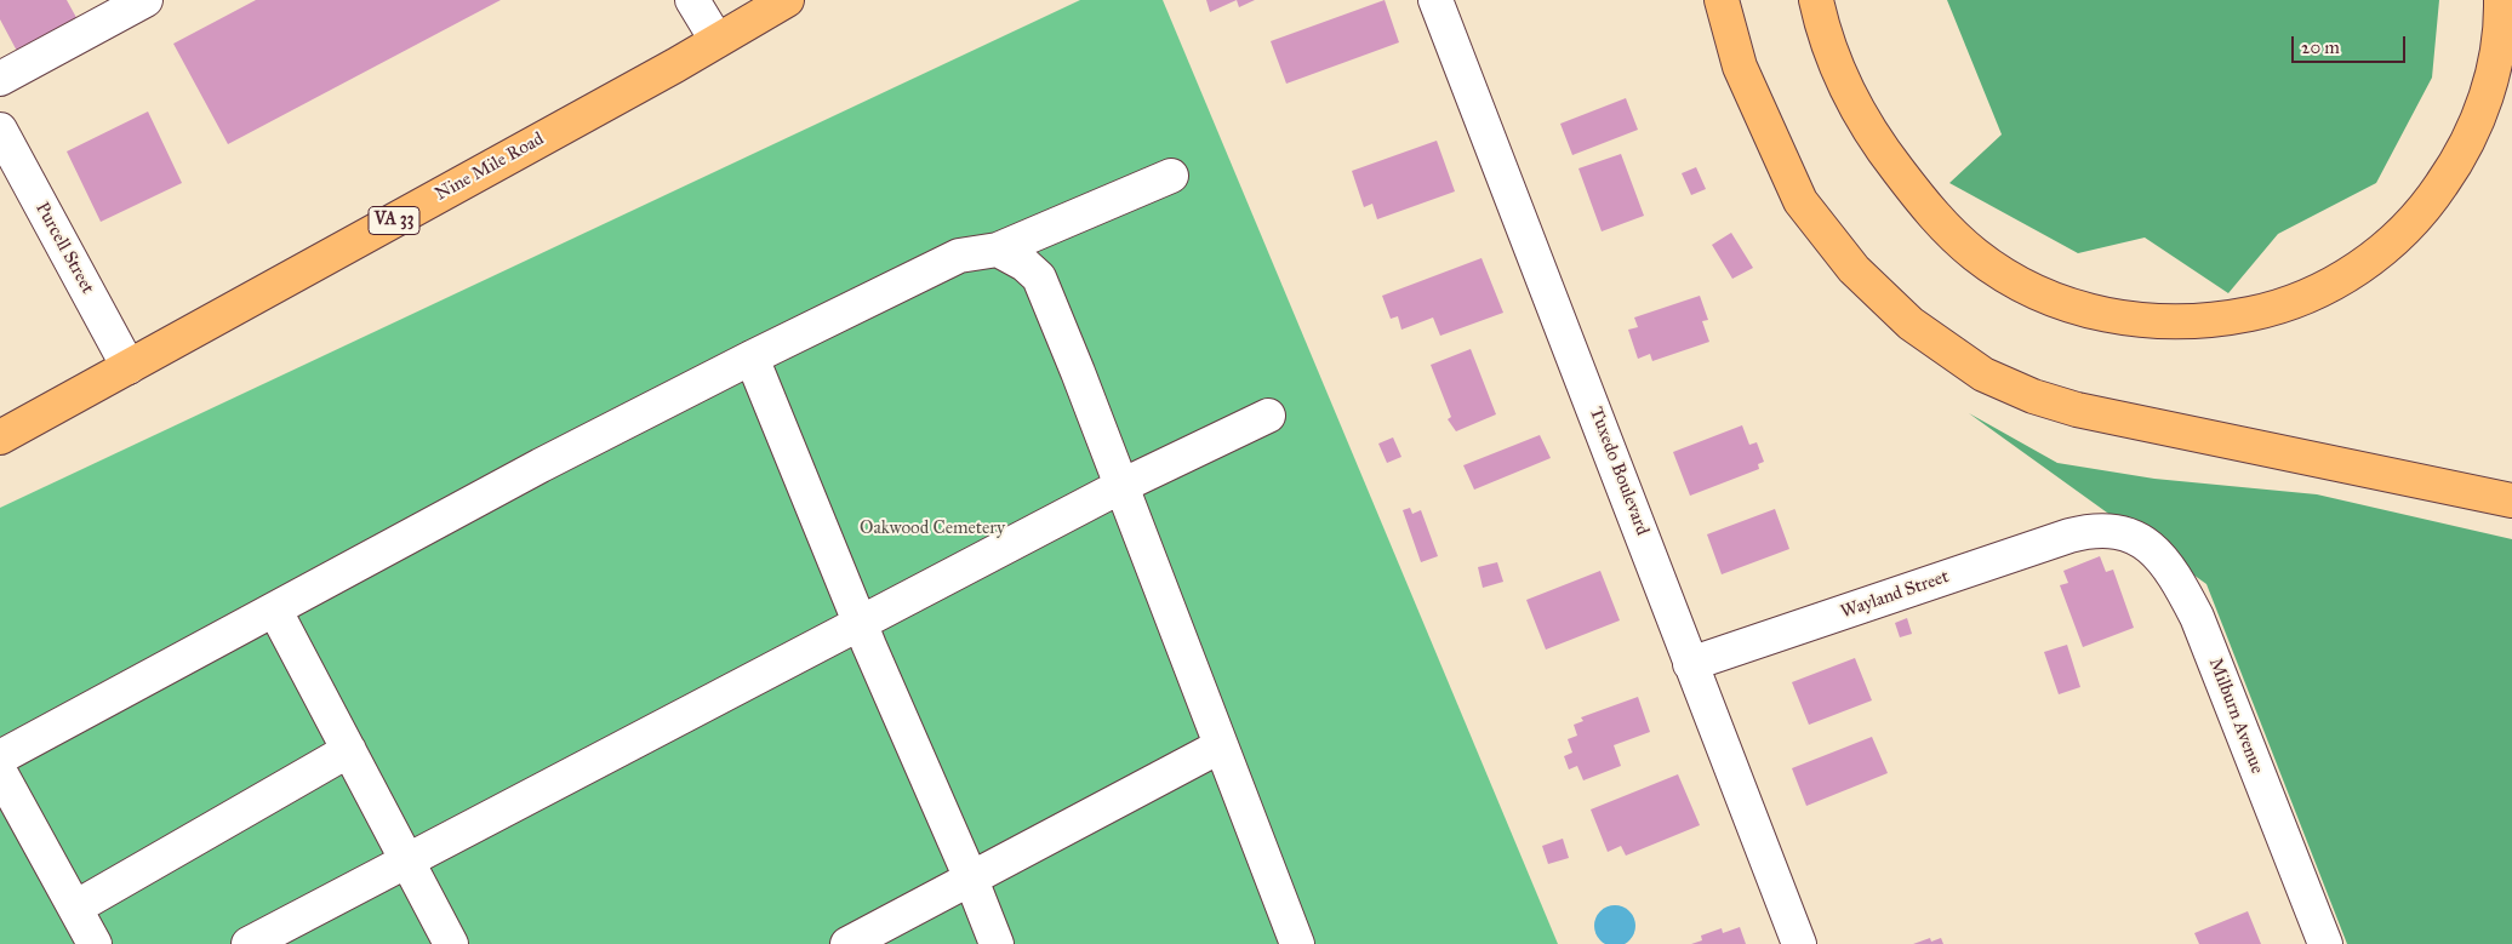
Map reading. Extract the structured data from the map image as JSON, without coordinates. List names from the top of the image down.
{
  "streets": {
    "main road": ["Nine Mile Road", "VA 33"],
    "street": [
      "Purcell Street",
      "Tuxedo Boulevard",
      "Wayland Street",
      "Milburn Avenue"
    ]
  },
  "crossings": [
    ["Nine Mile Road", "Purcell Street"],
    ["Tuxedo Boulevard", "Wayland Street"],
    ["Wayland Street", "Milburn Avenue"]
  ],
  "parks": ["Oakwood Cemetery"],
  "scale_bar": "20 m"
}
